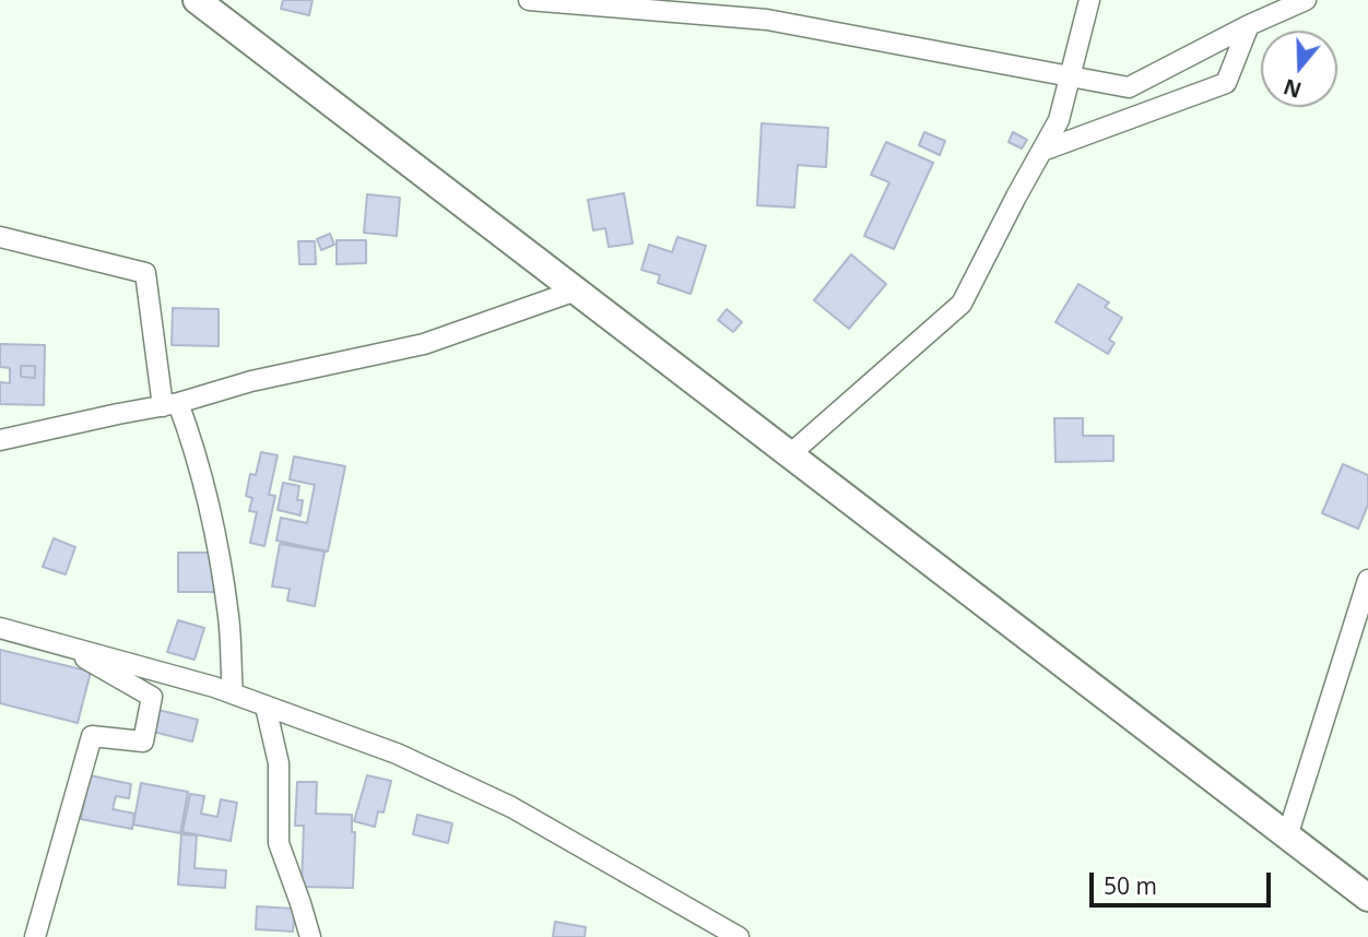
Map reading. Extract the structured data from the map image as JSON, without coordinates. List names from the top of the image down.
{
  "scale_bar": "50 m",
  "north": "bottom"
}
